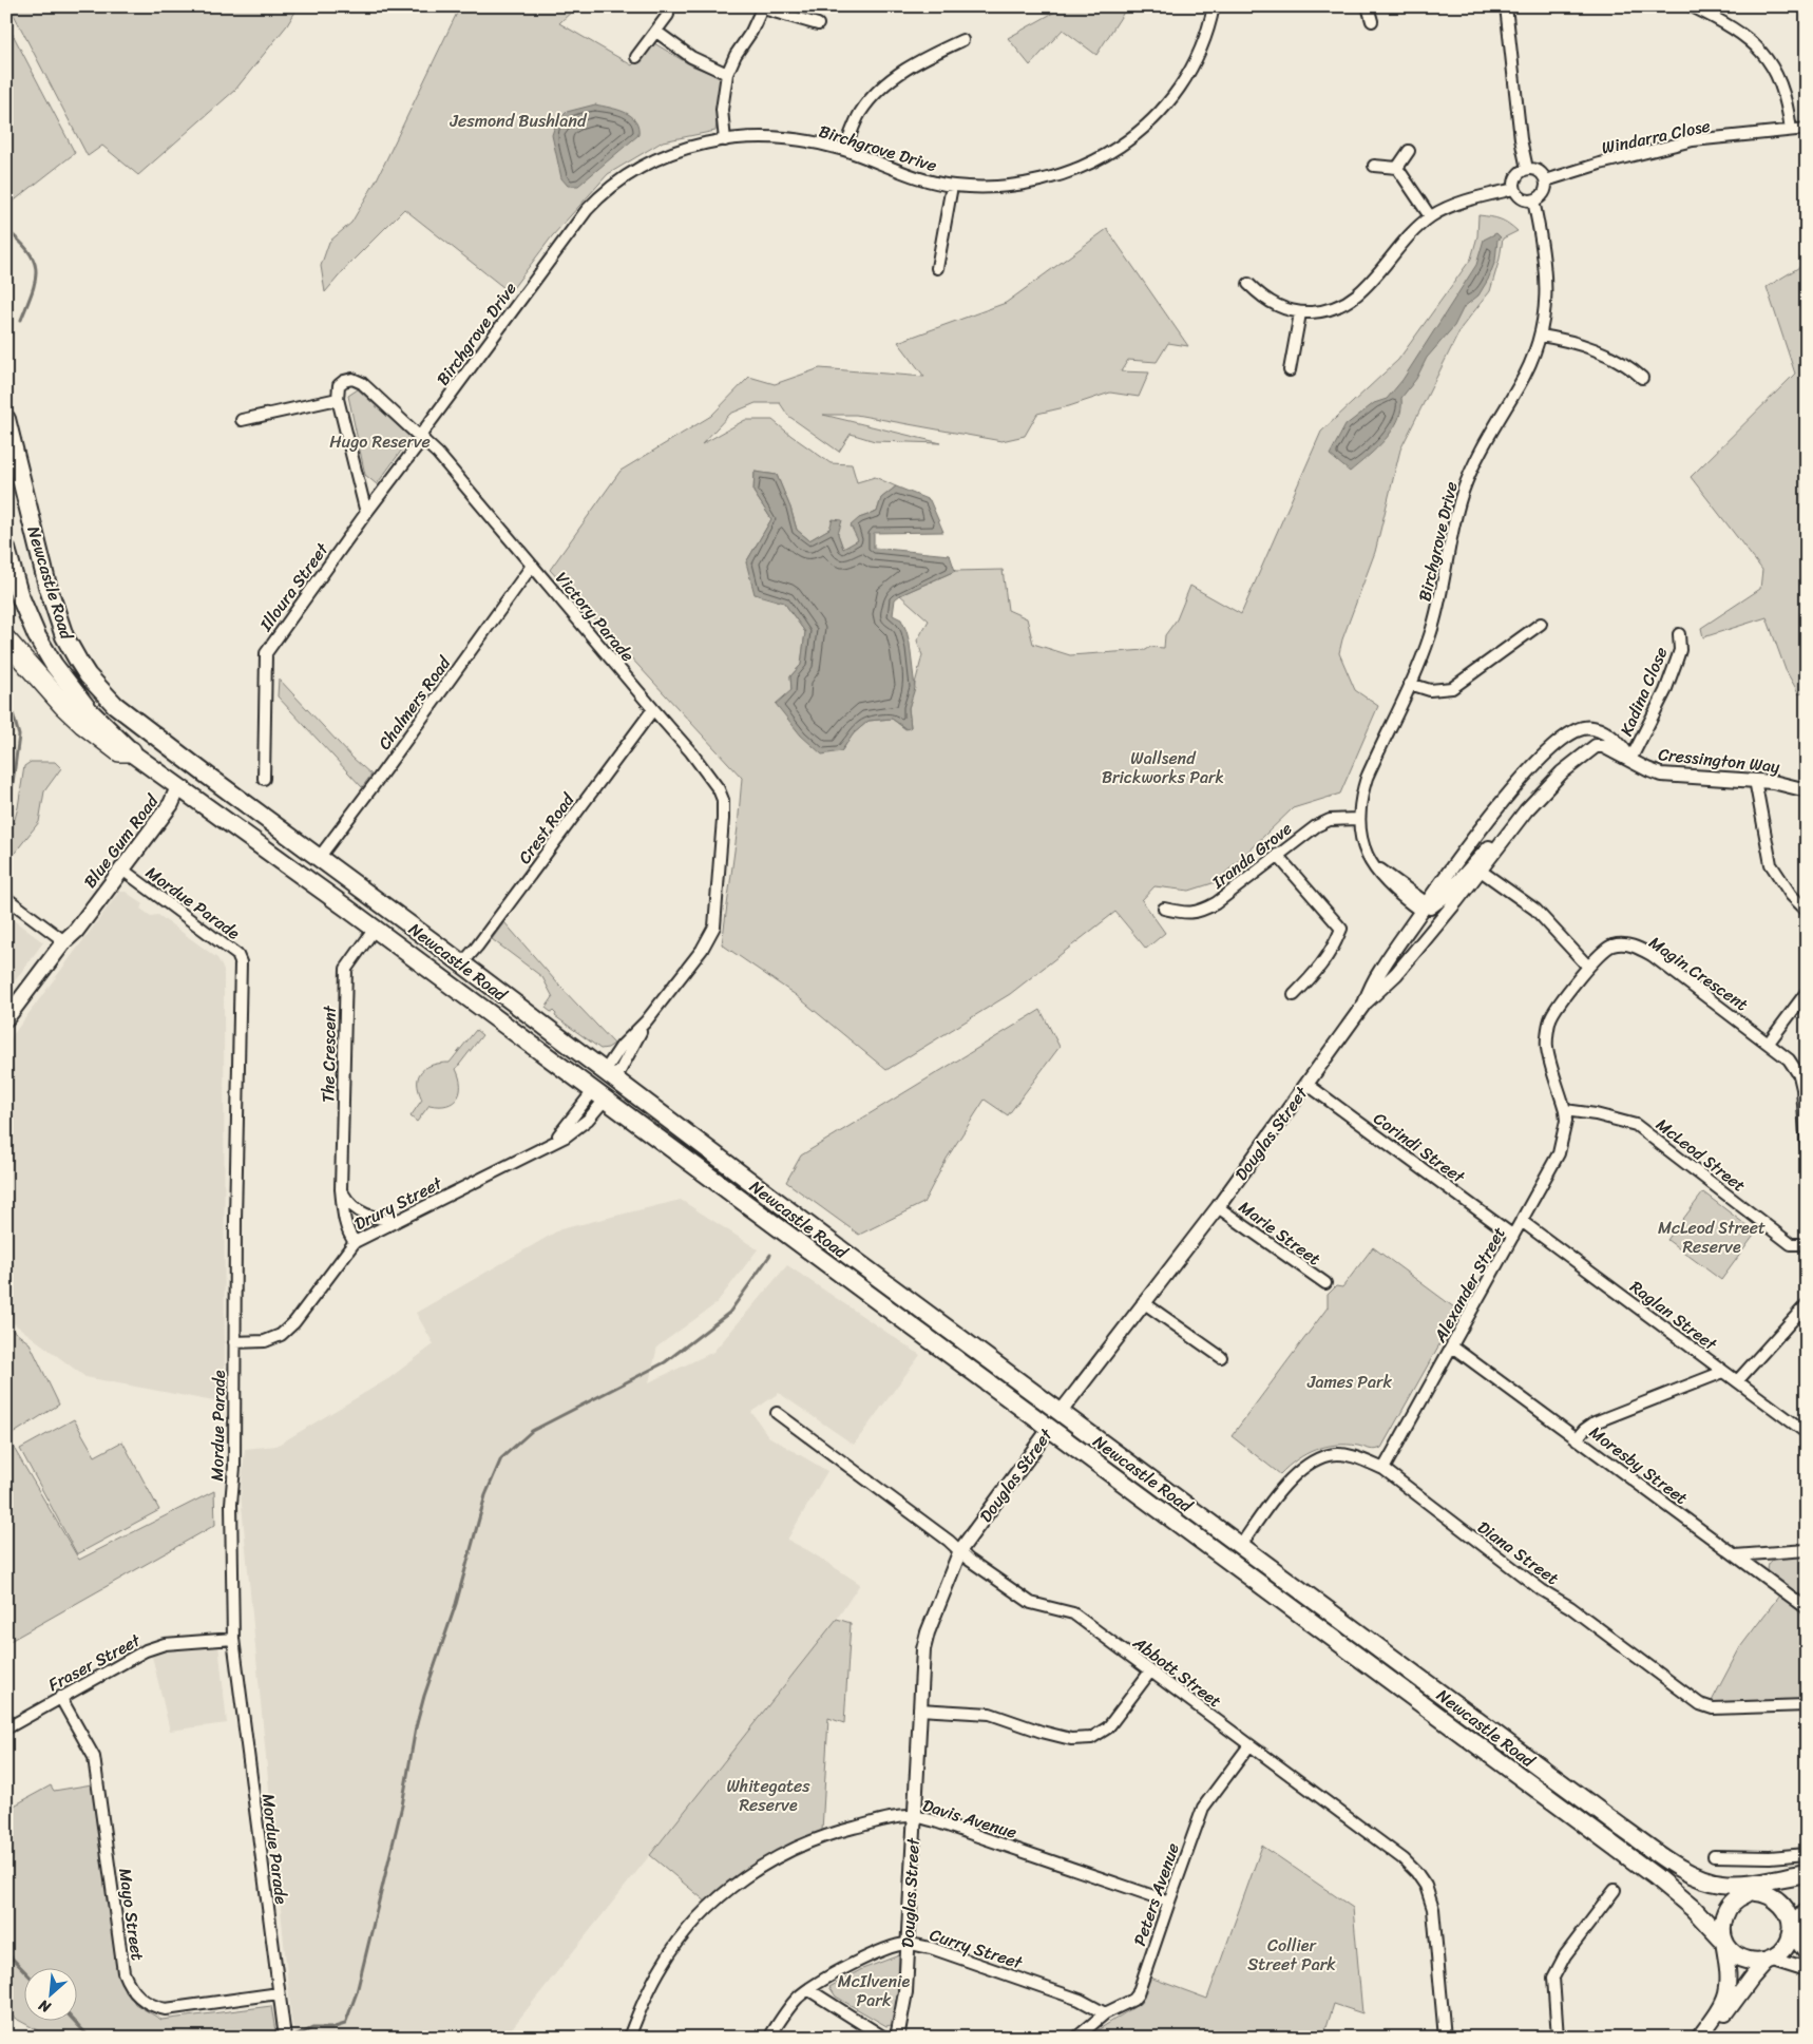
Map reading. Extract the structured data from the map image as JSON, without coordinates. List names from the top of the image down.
{
  "streets": {
    "highway": ["Newcastle Road", "Douglas Street"],
    "main road": ["Blue Gum Road"],
    "street": [
      "Windarra Close",
      "Birchgrove Drive",
      "Illoura Street",
      "Victory Parade",
      "Kadina Close",
      "Chalmers Road",
      "Cressington Way",
      "Crest Road",
      "Iranda Grove",
      "Mordue Parade",
      "Magin Crescent",
      "The Crescent",
      "Corindi Street",
      "McLeod Street",
      "Drury Street",
      "Marie Street",
      "Alexander Street",
      "Raglan Street",
      "Moresby Street",
      "Diana Street",
      "Fraser Street",
      "Abbott Street",
      "Davis Avenue",
      "Peters Avenue",
      "Mayo Street",
      "Curry Street"
    ]
  },
  "crossings": [
    ["Windarra Close", "Birchgrove Drive"],
    ["Birchgrove Drive", "Illoura Street"],
    ["Birchgrove Drive", "Victory Parade"],
    ["Birchgrove Drive", "Iranda Grove"],
    ["Birchgrove Drive", "Douglas Street"],
    ["Newcastle Road", "Victory Parade"],
    ["Newcastle Road", "Chalmers Road"],
    ["Newcastle Road", "Crest Road"],
    ["Newcastle Road", "Blue Gum Road"],
    ["Newcastle Road", "The Crescent"],
    ["Newcastle Road", "Douglas Street"],
    ["Newcastle Road", "Drury Street"],
    ["Newcastle Road", "Diana Street"],
    ["Illoura Street", "Victory Parade"],
    ["Victory Parade", "Chalmers Road"],
    ["Victory Parade", "Crest Road"],
    ["Kadina Close", "Cressington Way"],
    ["Kadina Close", "Douglas Street"],
    ["Cressington Way", "Douglas Street"],
    ["Blue Gum Road", "Mordue Parade"],
    ["Mordue Parade", "Drury Street"],
    ["Mordue Parade", "Fraser Street"],
    ["Mordue Parade", "Mayo Street"],
    ["Magin Crescent", "McLeod Street"],
    ["Magin Crescent", "Alexander Street"],
    ["The Crescent", "Drury Street"],
    ["Douglas Street", "Corindi Street"],
    ["Douglas Street", "Marie Street"],
    ["Douglas Street", "Abbott Street"],
    ["Douglas Street", "Davis Avenue"],
    ["Douglas Street", "Curry Street"],
    ["Corindi Street", "Alexander Street"],
    ["McLeod Street", "Alexander Street"],
    ["Alexander Street", "Raglan Street"],
    ["Alexander Street", "Moresby Street"],
    ["Alexander Street", "Diana Street"],
    ["Fraser Street", "Mayo Street"],
    ["Abbott Street", "Peters Avenue"],
    ["Davis Avenue", "Peters Avenue"],
    ["Peters Avenue", "Curry Street"]
  ],
  "parks": [
    "Jesmond Bushland",
    "Hugo Reserve",
    "Wallsend Brickworks Park",
    "McLeod Street Reserve",
    "James Park",
    "Whitegates Reserve",
    "Collier Street Park",
    "McIlvenie Park"
  ],
  "north": "bottom left"
}
